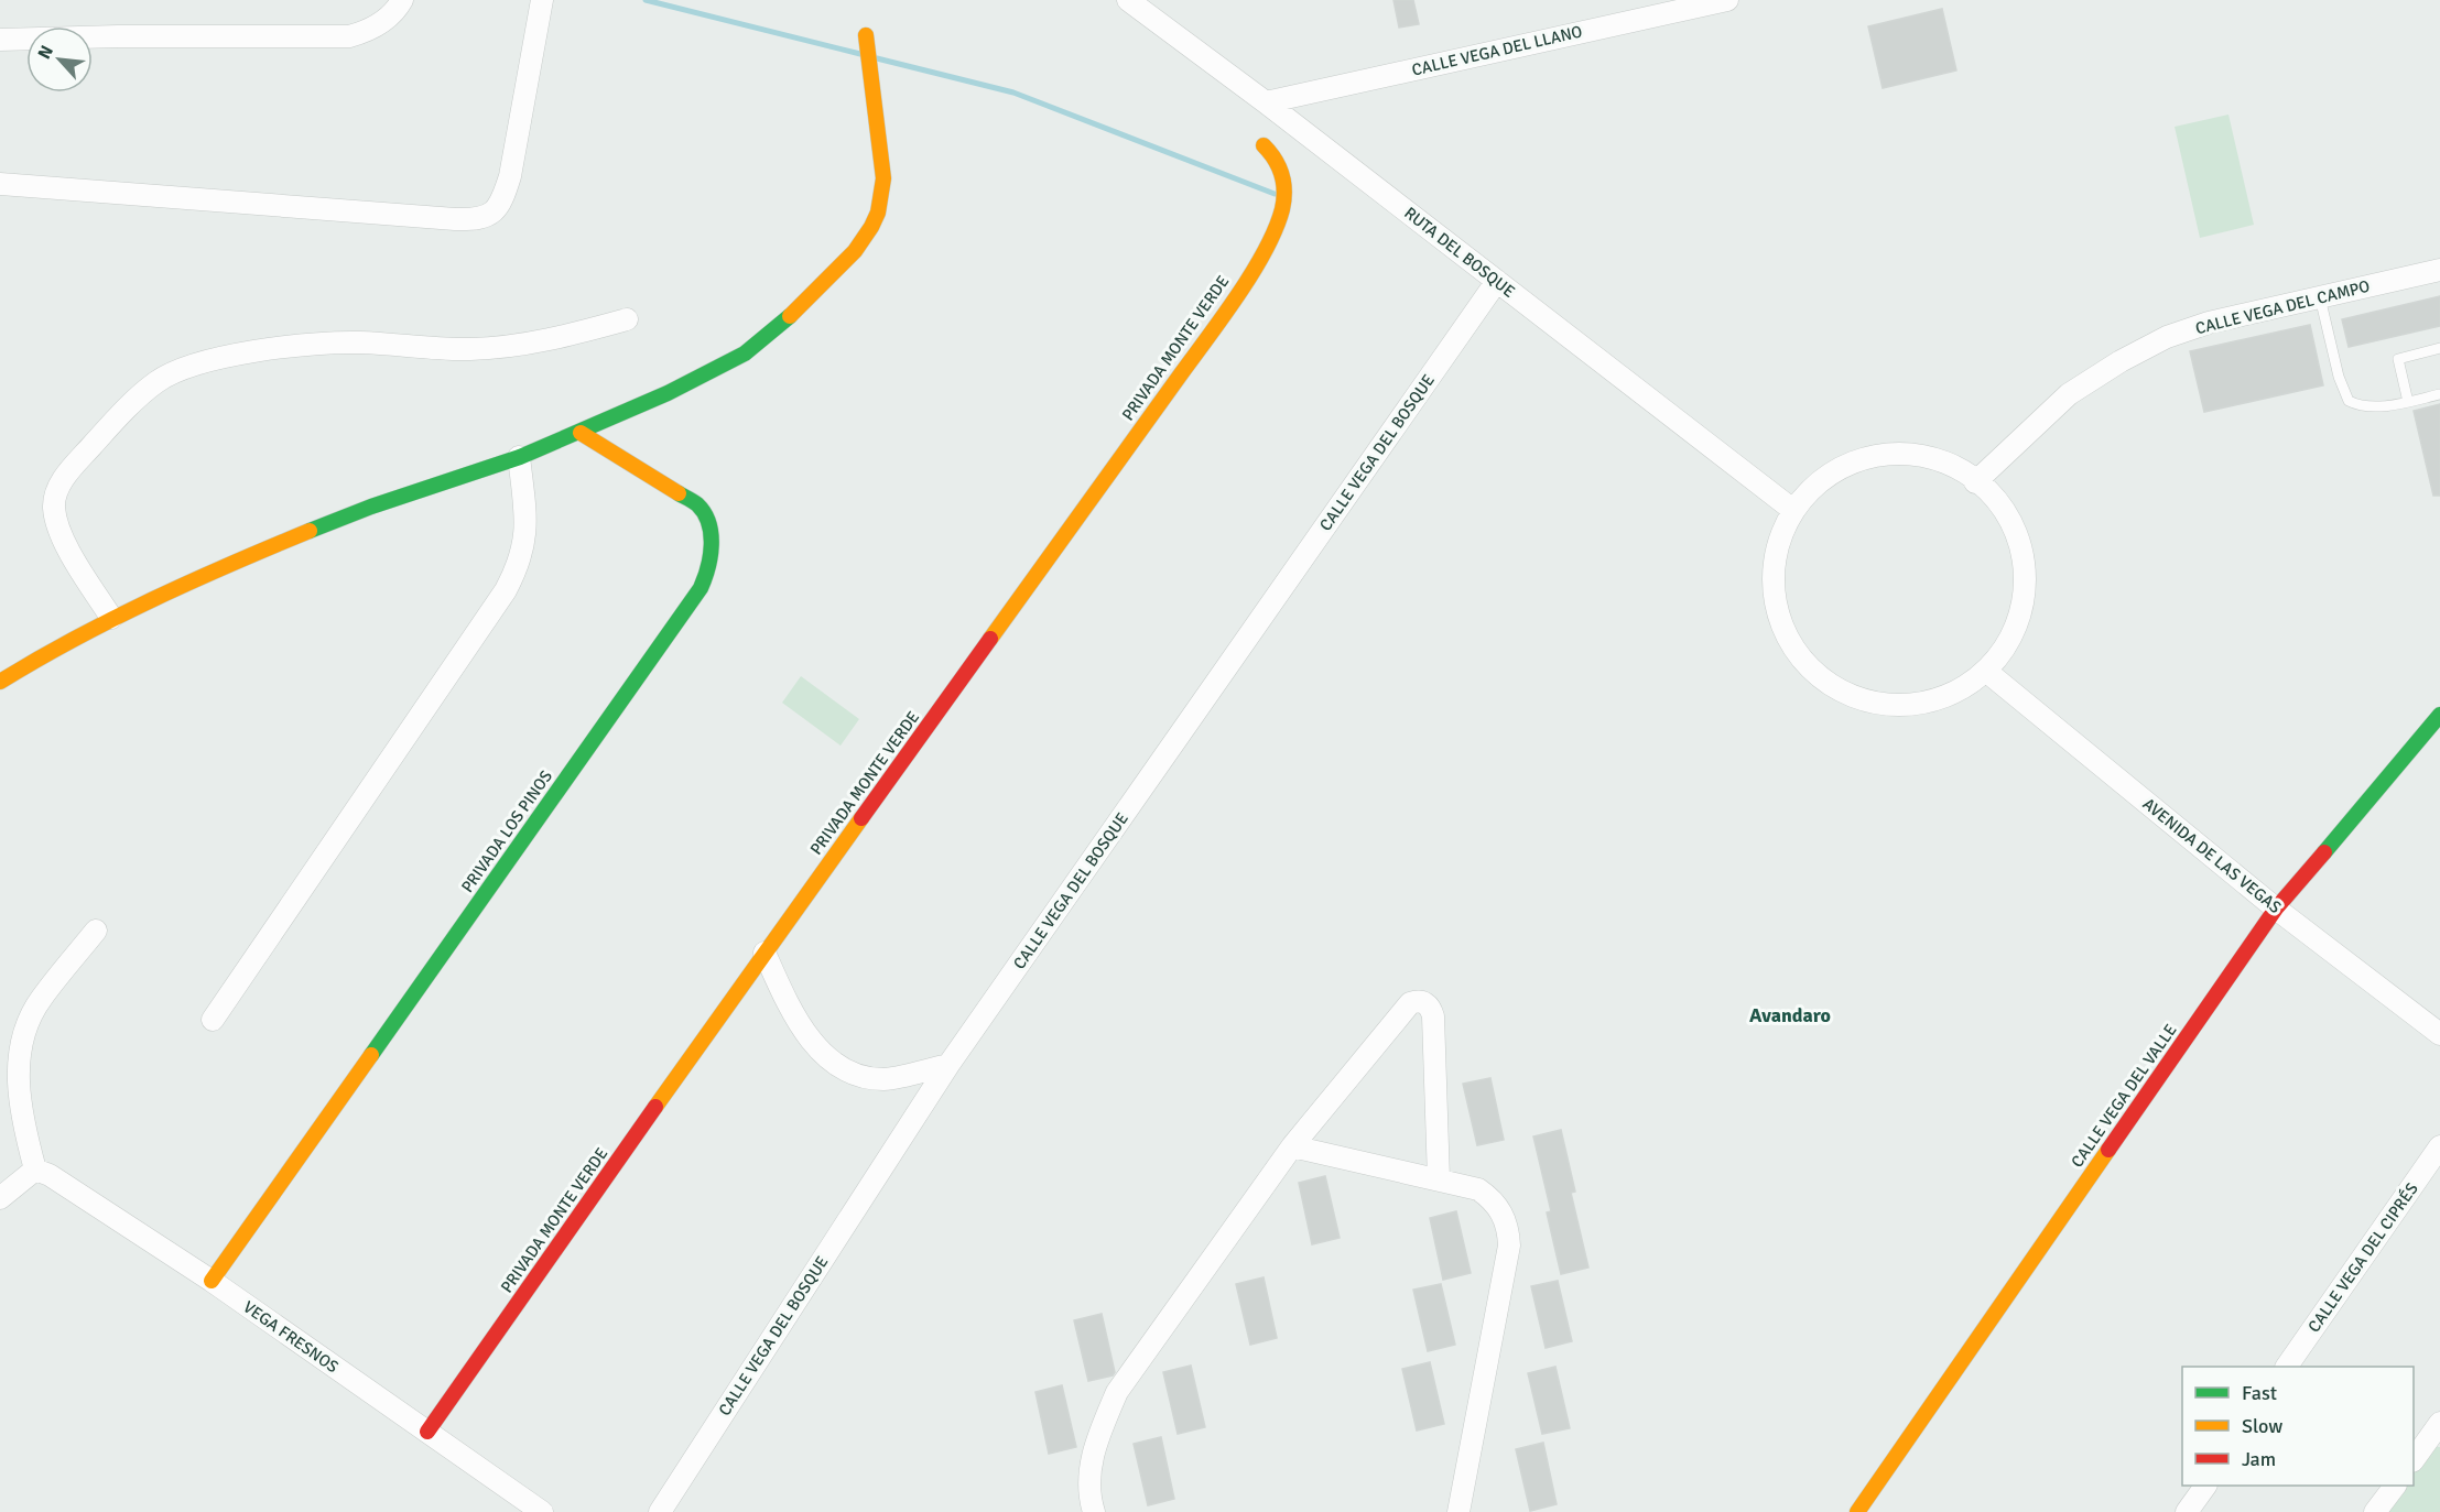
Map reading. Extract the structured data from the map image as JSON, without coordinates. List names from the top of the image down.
{
  "streets": {
    "street": [
      "CALLE VEGA DEL LLANO",
      "RUTA DEL BOSQUE",
      "CALLE VEGA DEL CAMPO",
      "PRIVADA MONTE VERDE",
      "CALLE VEGA DEL BOSQUE",
      "PRIVADA LOS PINOS",
      "AVENIDA DE LAS VEGAS",
      "CALLE VEGA DEL VALLE",
      "CALLE VEGA DEL CIPRÉS",
      "VEGA FRESNOS"
    ]
  },
  "crossings": [
    ["CALLE VEGA DEL LLANO", "RUTA DEL BOSQUE"],
    ["RUTA DEL BOSQUE", "CALLE VEGA DEL BOSQUE"],
    ["PRIVADA MONTE VERDE", "VEGA FRESNOS"],
    ["PRIVADA LOS PINOS", "VEGA FRESNOS"],
    ["AVENIDA DE LAS VEGAS", "CALLE VEGA DEL VALLE"]
  ],
  "districts": ["Avandaro"],
  "legend": ["Fast", "Slow", "Jam"],
  "north": "top left"
}
